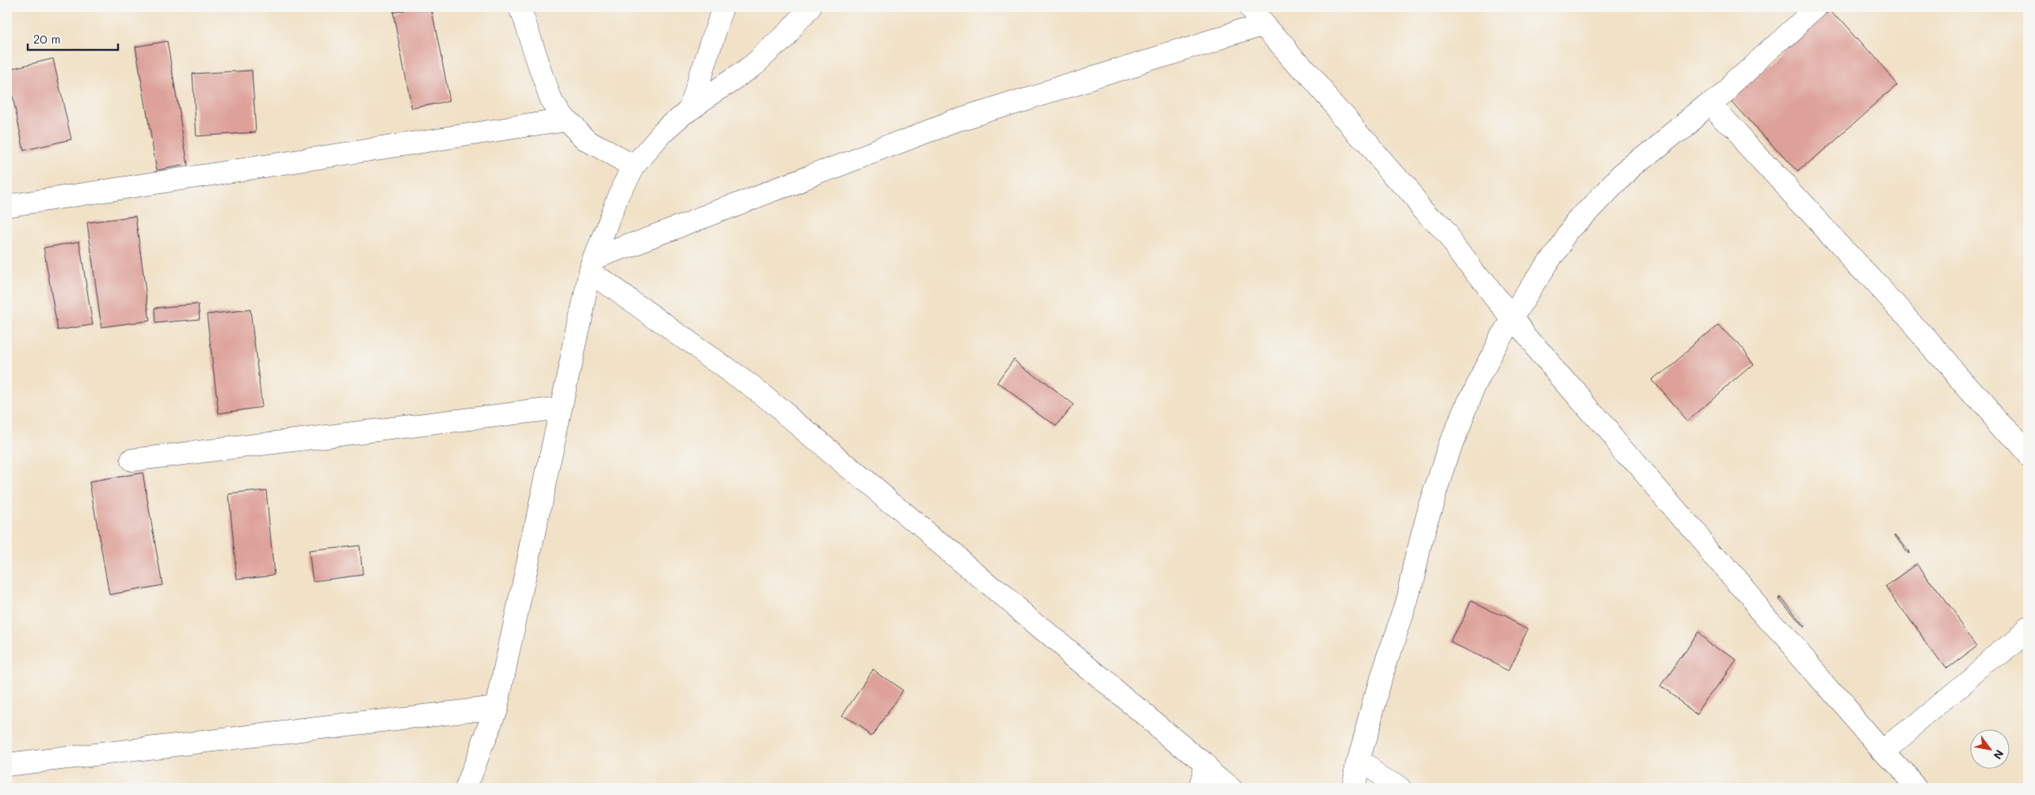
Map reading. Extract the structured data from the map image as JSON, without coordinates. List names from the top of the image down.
{
  "scale_bar": "20 m",
  "north": "bottom right"
}
